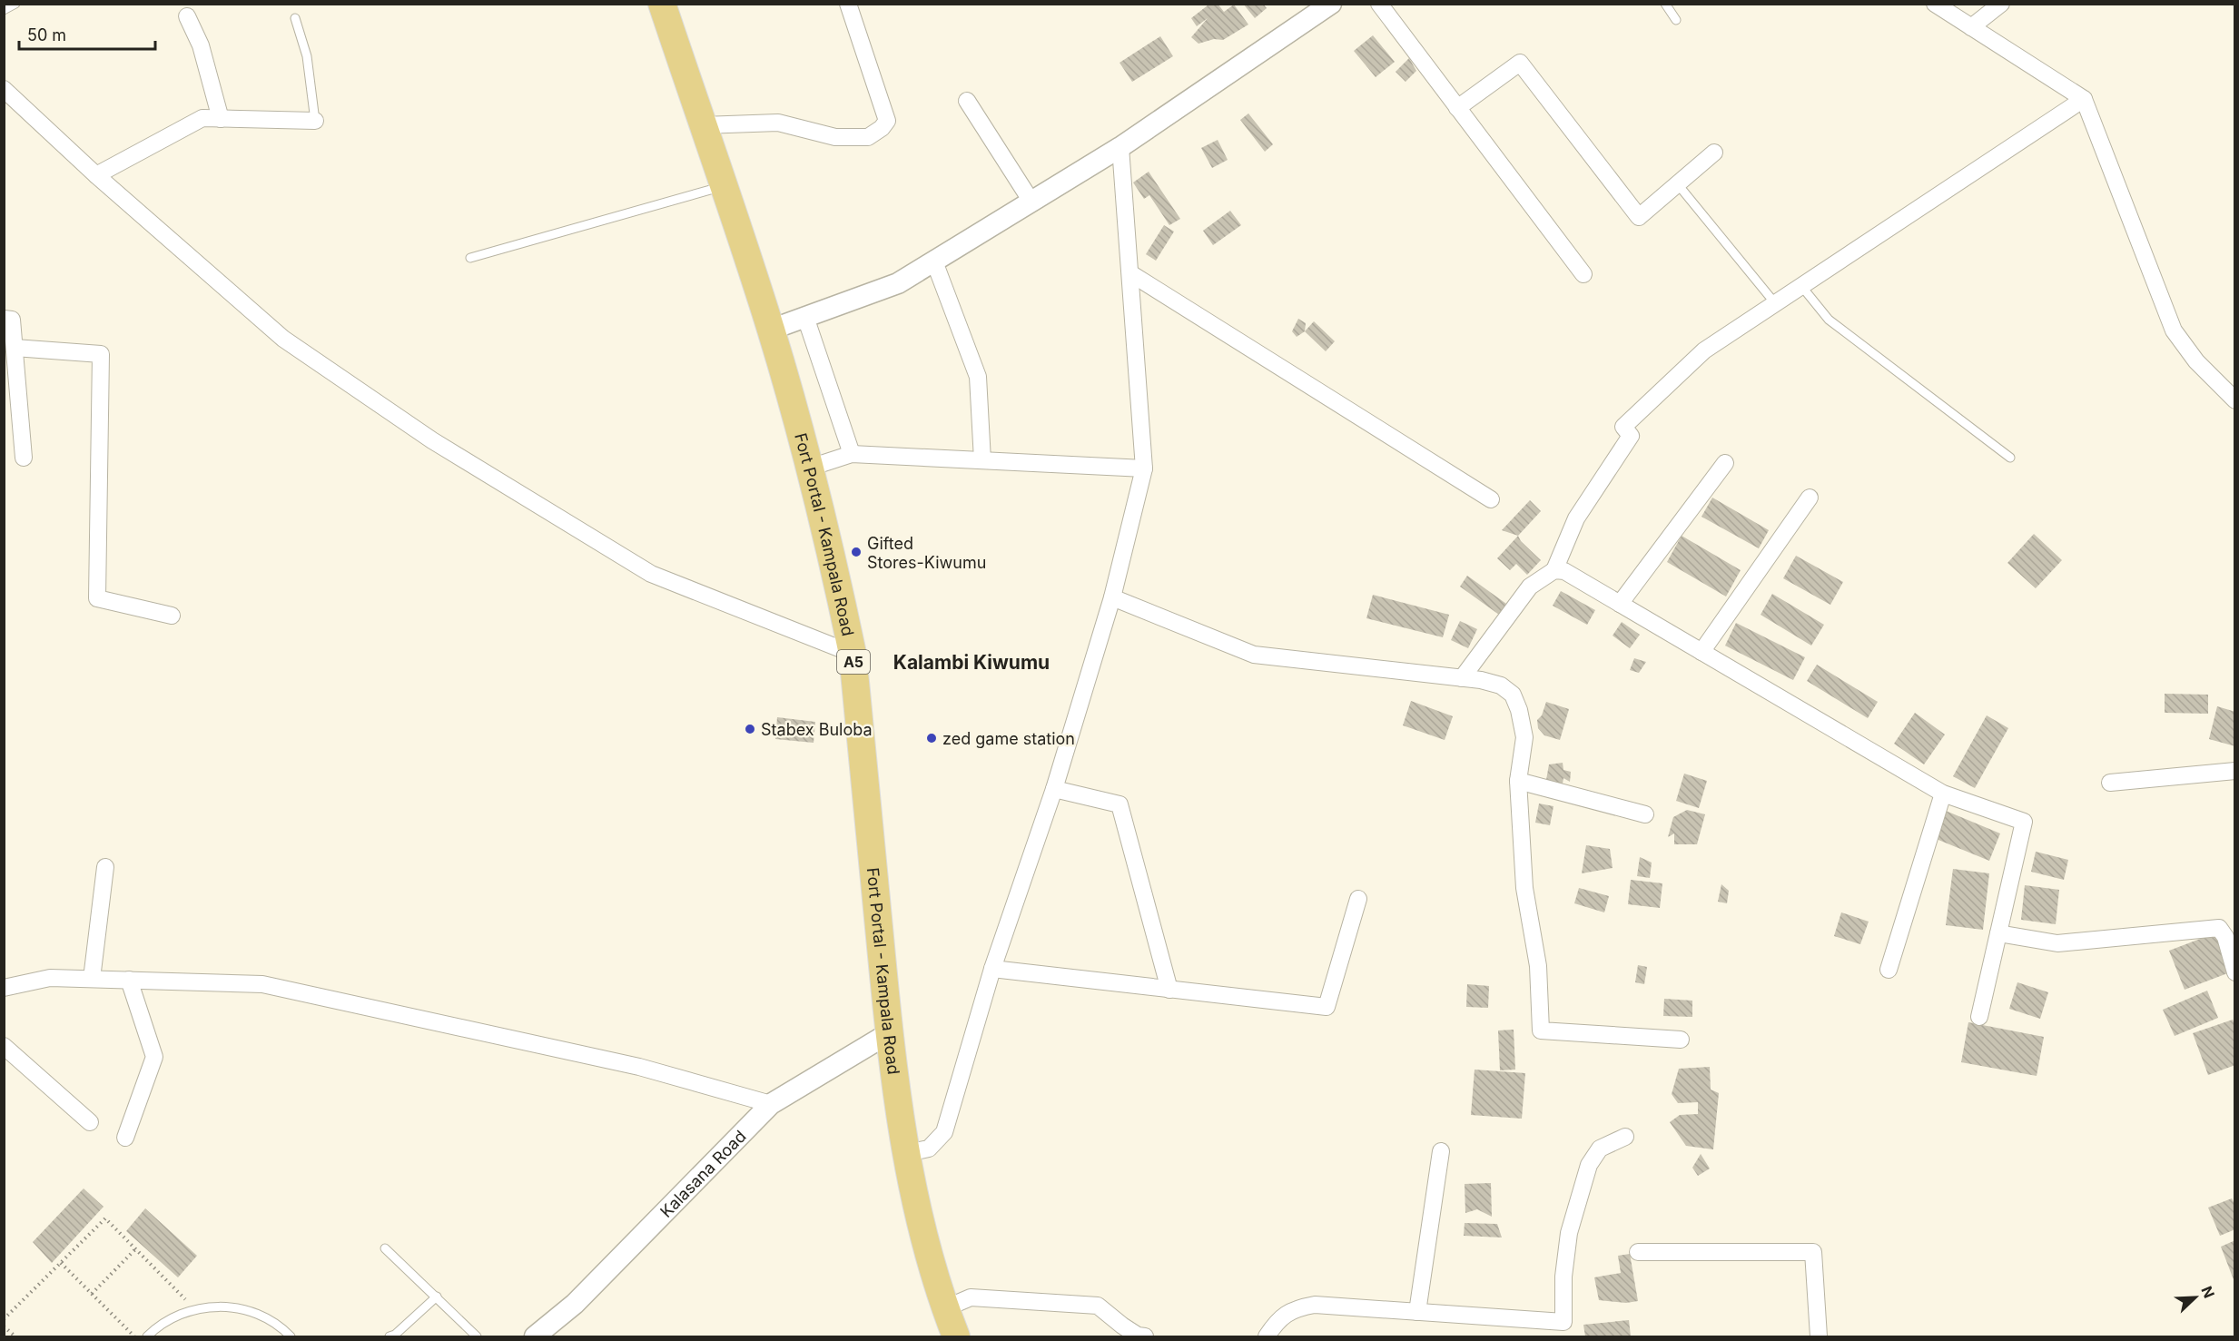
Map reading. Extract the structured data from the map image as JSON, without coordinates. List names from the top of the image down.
{
  "streets": {
    "main road": ["Fort Portal - Kampala Road", "A5"],
    "street": ["Kalasana Road"]
  },
  "crossings": [
    ["Fort Portal - Kampala Road", "Kalasana Road"]
  ],
  "districts": ["Kalambi Kiwumu"],
  "places": ["Gifted Stores-Kiwumu", "Stabex Buloba", "zed game station"],
  "scale_bar": "50 m",
  "north": "top right"
}
